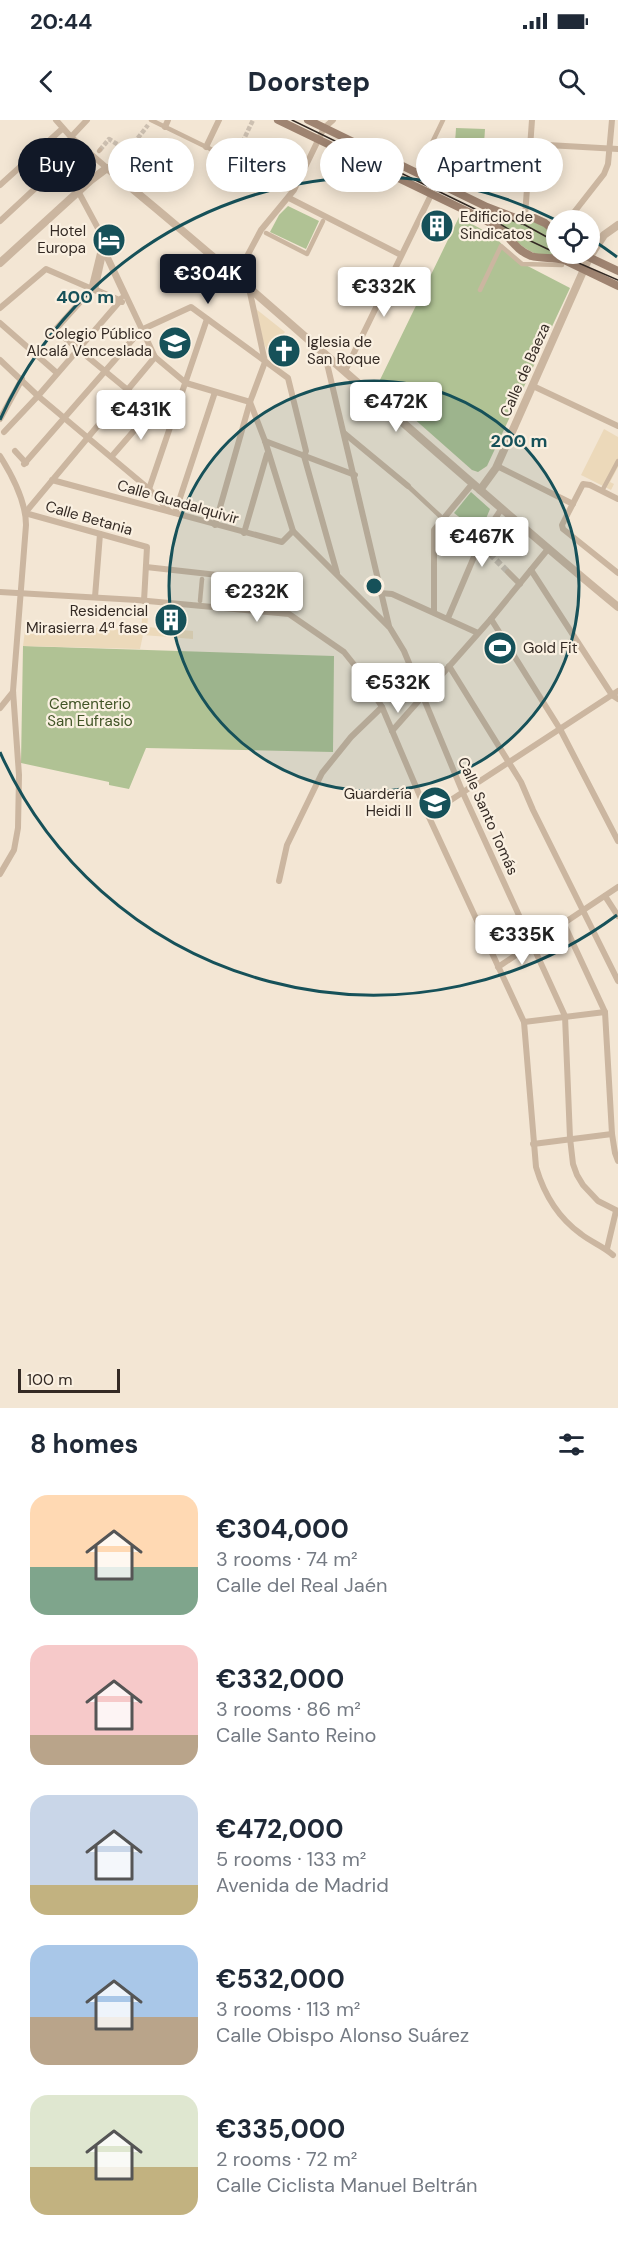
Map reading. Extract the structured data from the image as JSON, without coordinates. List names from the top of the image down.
{
  "streets": {
    "street": [
      "Calle de Baeza",
      "Calle Guadalquivir",
      "Calle Betania",
      "Calle Santo Tomás"
    ]
  },
  "parks": ["Cementerio San Eufrasio"],
  "places": {
    "building": ["Edificio de Sindicatos", "Residencial Mirasierra 4ª fase"],
    "hotel": ["Hotel Europa"],
    "school or university": ["Colegio Público Alcalá Venceslada", "Guardería Heidi II"],
    "church": ["Iglesia de San Roque"],
    "sports": ["Gold Fit"]
  },
  "scale_bar": "100 m",
  "page": {
    "status": "20:44",
    "header": "Doorstep",
    "chip": [
      "Buy",
      "Rent",
      "Filters",
      "New",
      "Apartment"
    ],
    "price": [
      "€304K",
      "€332K",
      "€472K",
      "€431K",
      "€467K",
      "€232K",
      "€532K",
      "€335K"
    ],
    "scale": "100 m",
    "heading": "8 homes",
    "list": [
      {
        "name": "€304,000",
        "note": "3 rooms · 74 m² · Calle del Real Jaén"
      },
      {
        "name": "€332,000",
        "note": "3 rooms · 86 m² · Calle Santo Reino"
      },
      {
        "name": "€472,000",
        "note": "5 rooms · 133 m² · Avenida de Madrid"
      },
      {
        "name": "€532,000",
        "note": "3 rooms · 113 m² · Calle Obispo Alonso Suárez"
      },
      {
        "name": "€335,000",
        "note": "2 rooms · 72 m² · Calle Ciclista Manuel Beltrán"
      }
    ]
  },
  "rings": ["400 m", "200 m"]
}
